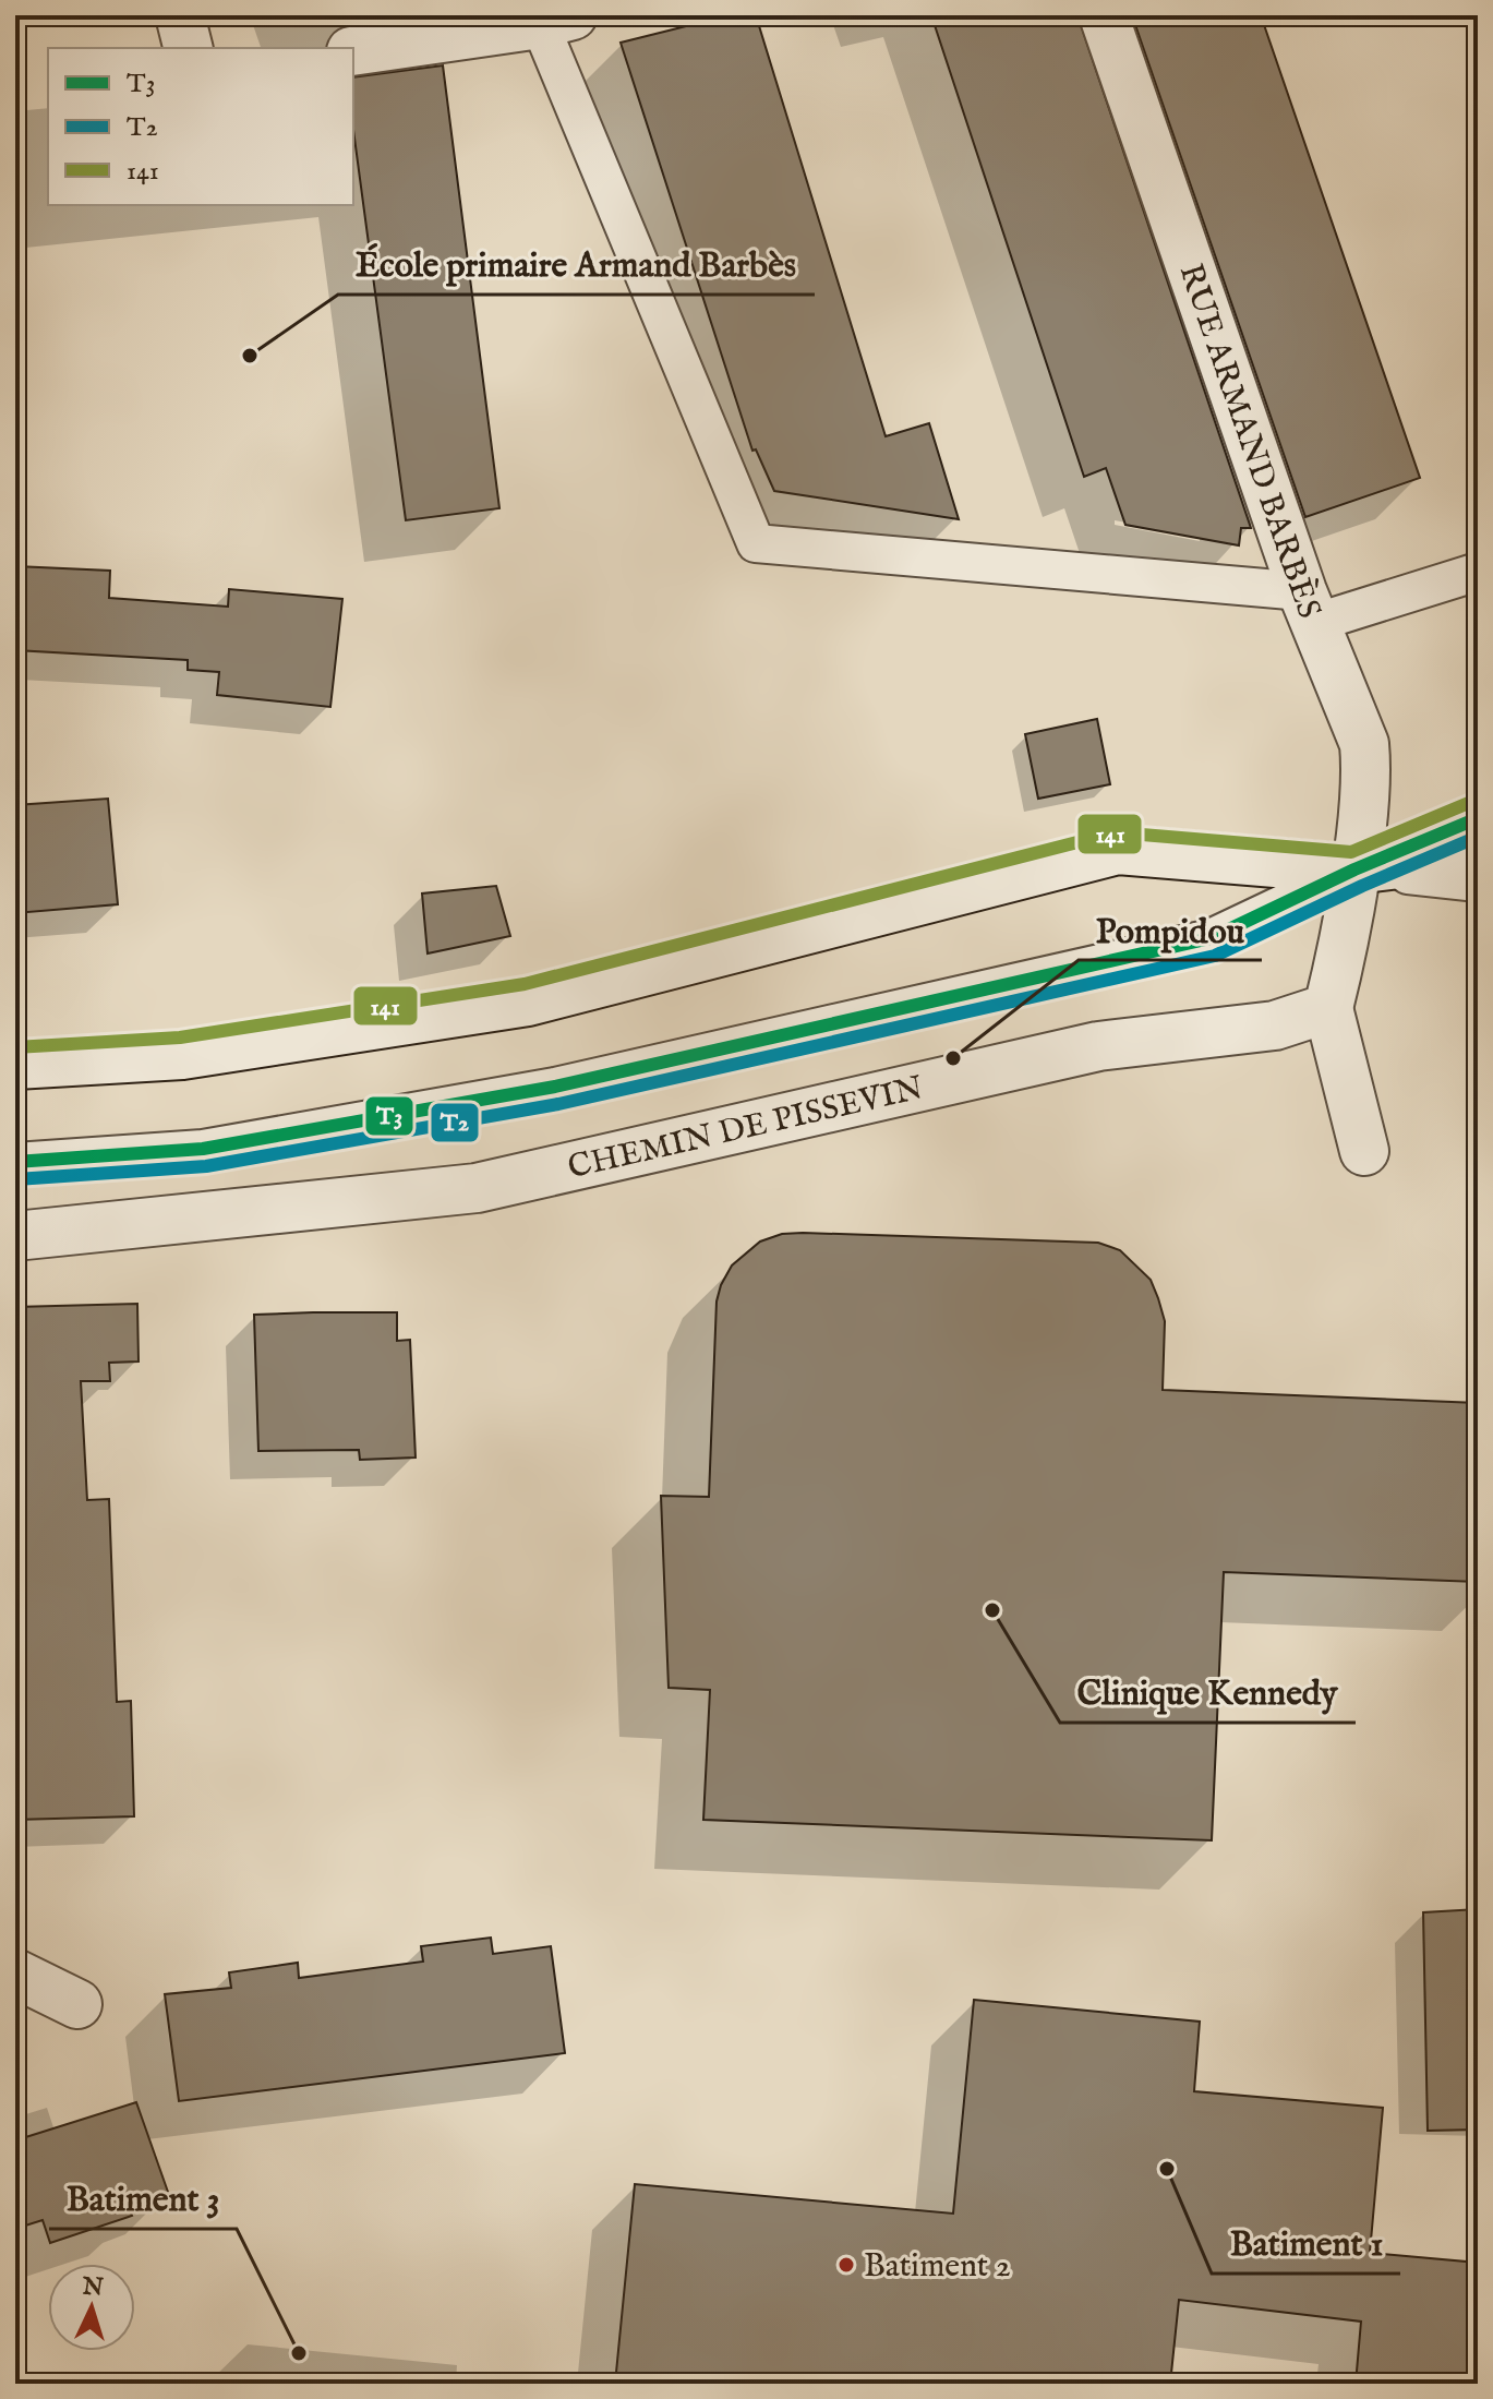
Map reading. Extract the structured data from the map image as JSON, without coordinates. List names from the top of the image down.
{
  "streets": {
    "street": ["RUE ARMAND BARBÈS", "CHEMIN DE PISSEVIN"]
  },
  "places": [
    "École primaire Armand Barbès",
    "Pompidou",
    "Clinique Kennedy",
    "Batiment 1",
    "Batiment 2",
    "Batiment 3"
  ],
  "lines": ["transit line 141", "transit line T3", "transit line T2"],
  "legend": ["T3", "T2", "141"],
  "north": "top"
}
